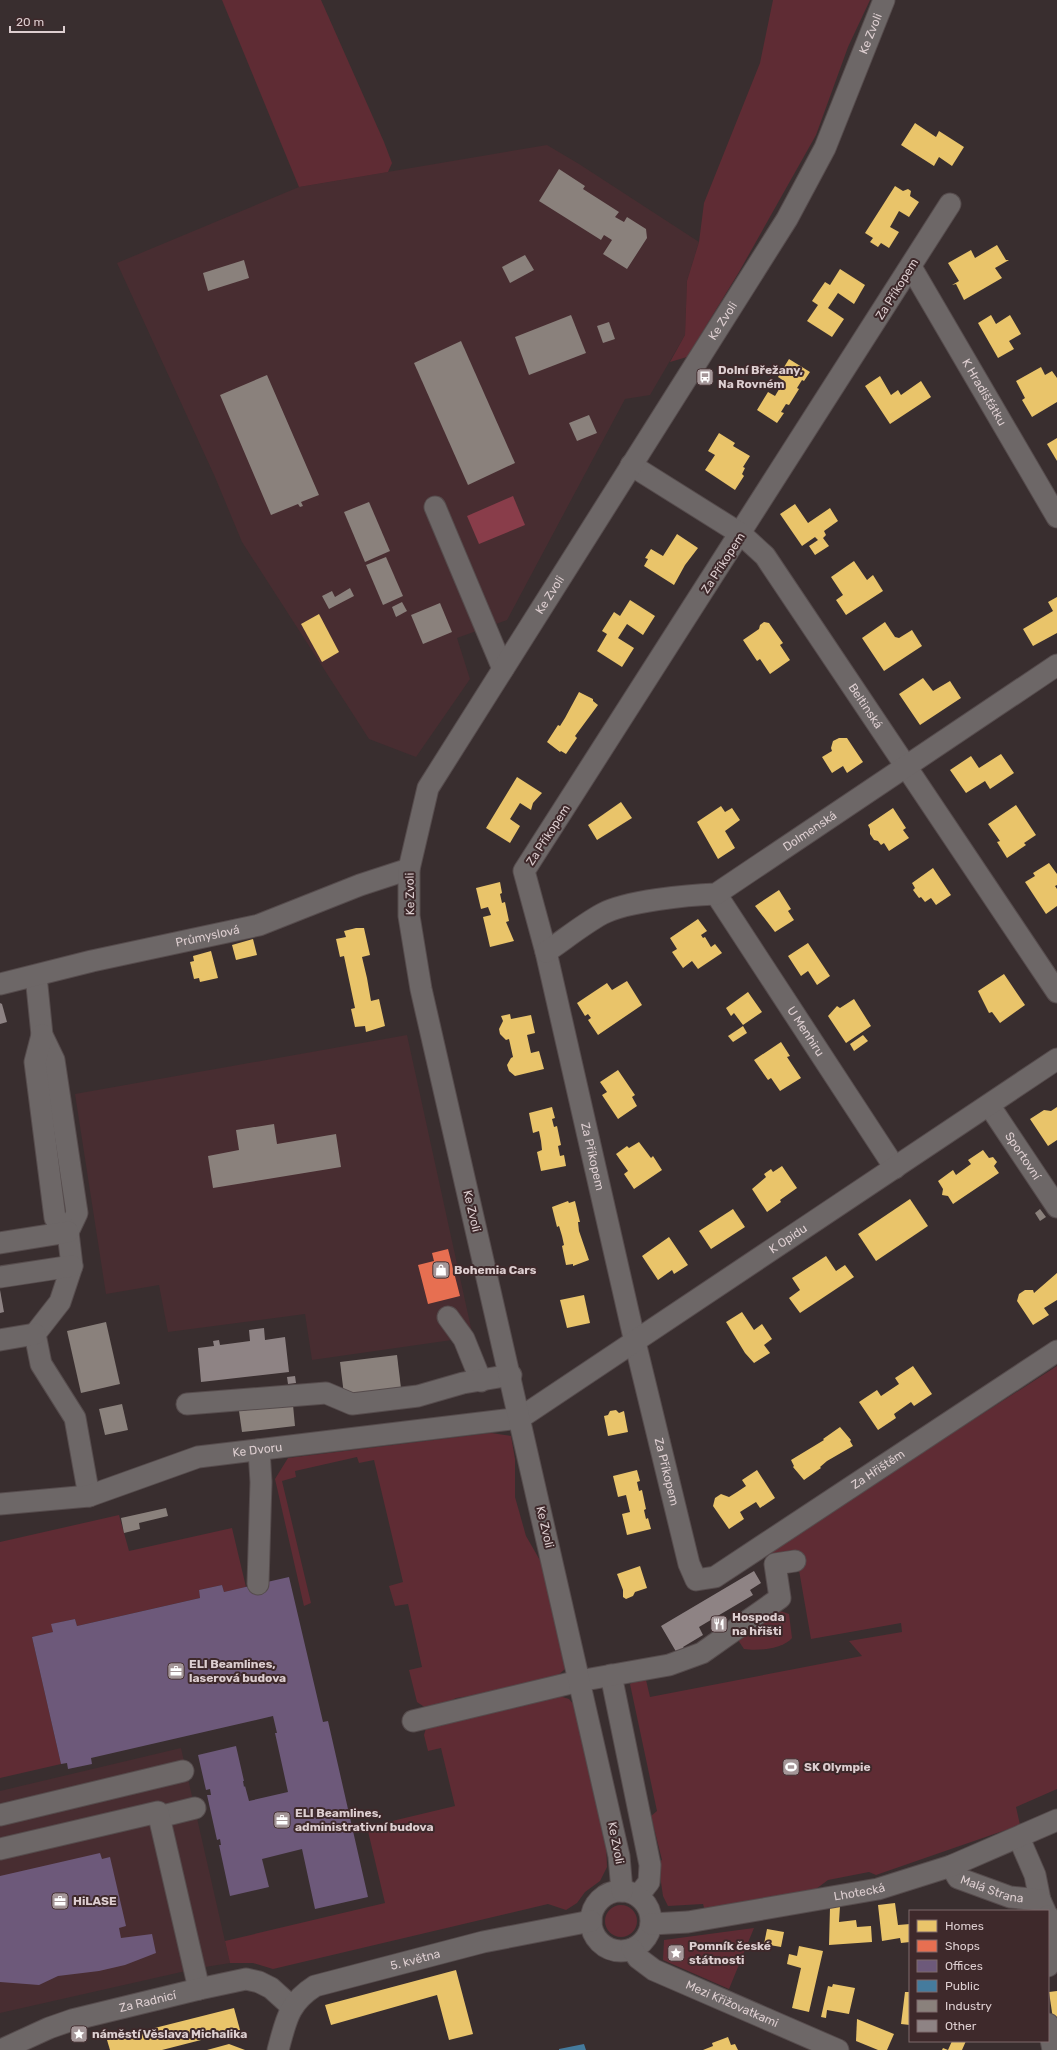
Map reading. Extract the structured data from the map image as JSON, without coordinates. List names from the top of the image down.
{
  "streets": {
    "street": [
      "Ke Zvoli",
      "Za Příkopem",
      "K Hradišťátku",
      "Beltinská",
      "Dolmenská",
      "Průmyslová",
      "U Menhiru",
      "Sportovní",
      "K Opidu",
      "Ke Dvoru",
      "Za Hřištěm",
      "Malá Strana",
      "Lhotecká",
      "5. května",
      "Za Radnicí",
      "Mezi Křižovatkami"
    ]
  },
  "crossings": [
    ["Ke Zvoli", "Beltinská"],
    ["Ke Zvoli", "Průmyslová"],
    ["Ke Zvoli", "K Opidu"],
    ["Ke Zvoli", "Ke Dvoru"],
    ["Ke Zvoli", "Lhotecká"],
    ["Ke Zvoli", "5. května"],
    ["Ke Zvoli", "Mezi Křižovatkami"],
    ["Za Příkopem", "K Hradišťátku"],
    ["Za Příkopem", "Beltinská"],
    ["Za Příkopem", "K Opidu"],
    ["Za Příkopem", "Za Hřištěm"],
    ["Beltinská", "Dolmenská"],
    ["Dolmenská", "U Menhiru"],
    ["U Menhiru", "K Opidu"],
    ["Sportovní", "K Opidu"],
    ["K Opidu", "Ke Dvoru"],
    ["Malá Strana", "Lhotecká"],
    ["Lhotecká", "5. května"],
    ["Lhotecká", "Mezi Křižovatkami"],
    ["5. května", "Za Radnicí"],
    ["5. května", "Mezi Křižovatkami"]
  ],
  "places": {
    "bus stop": ["Dolní Břežany, Na Rovném"],
    "shop": ["Bohemia Cars"],
    "restaurant": ["Hospoda na hřišti"],
    "office": ["ELI Beamlines, laserová budova", "ELI Beamlines, administrativní budova", "HiLASE"],
    "sports": ["SK Olympie"],
    "place": ["Pomník české státnosti", "náměstí Věslava Michalika"]
  },
  "legend": [
    "Homes",
    "Shops",
    "Offices",
    "Public",
    "Industry",
    "Other"
  ],
  "scale_bar": "20 m"
}
